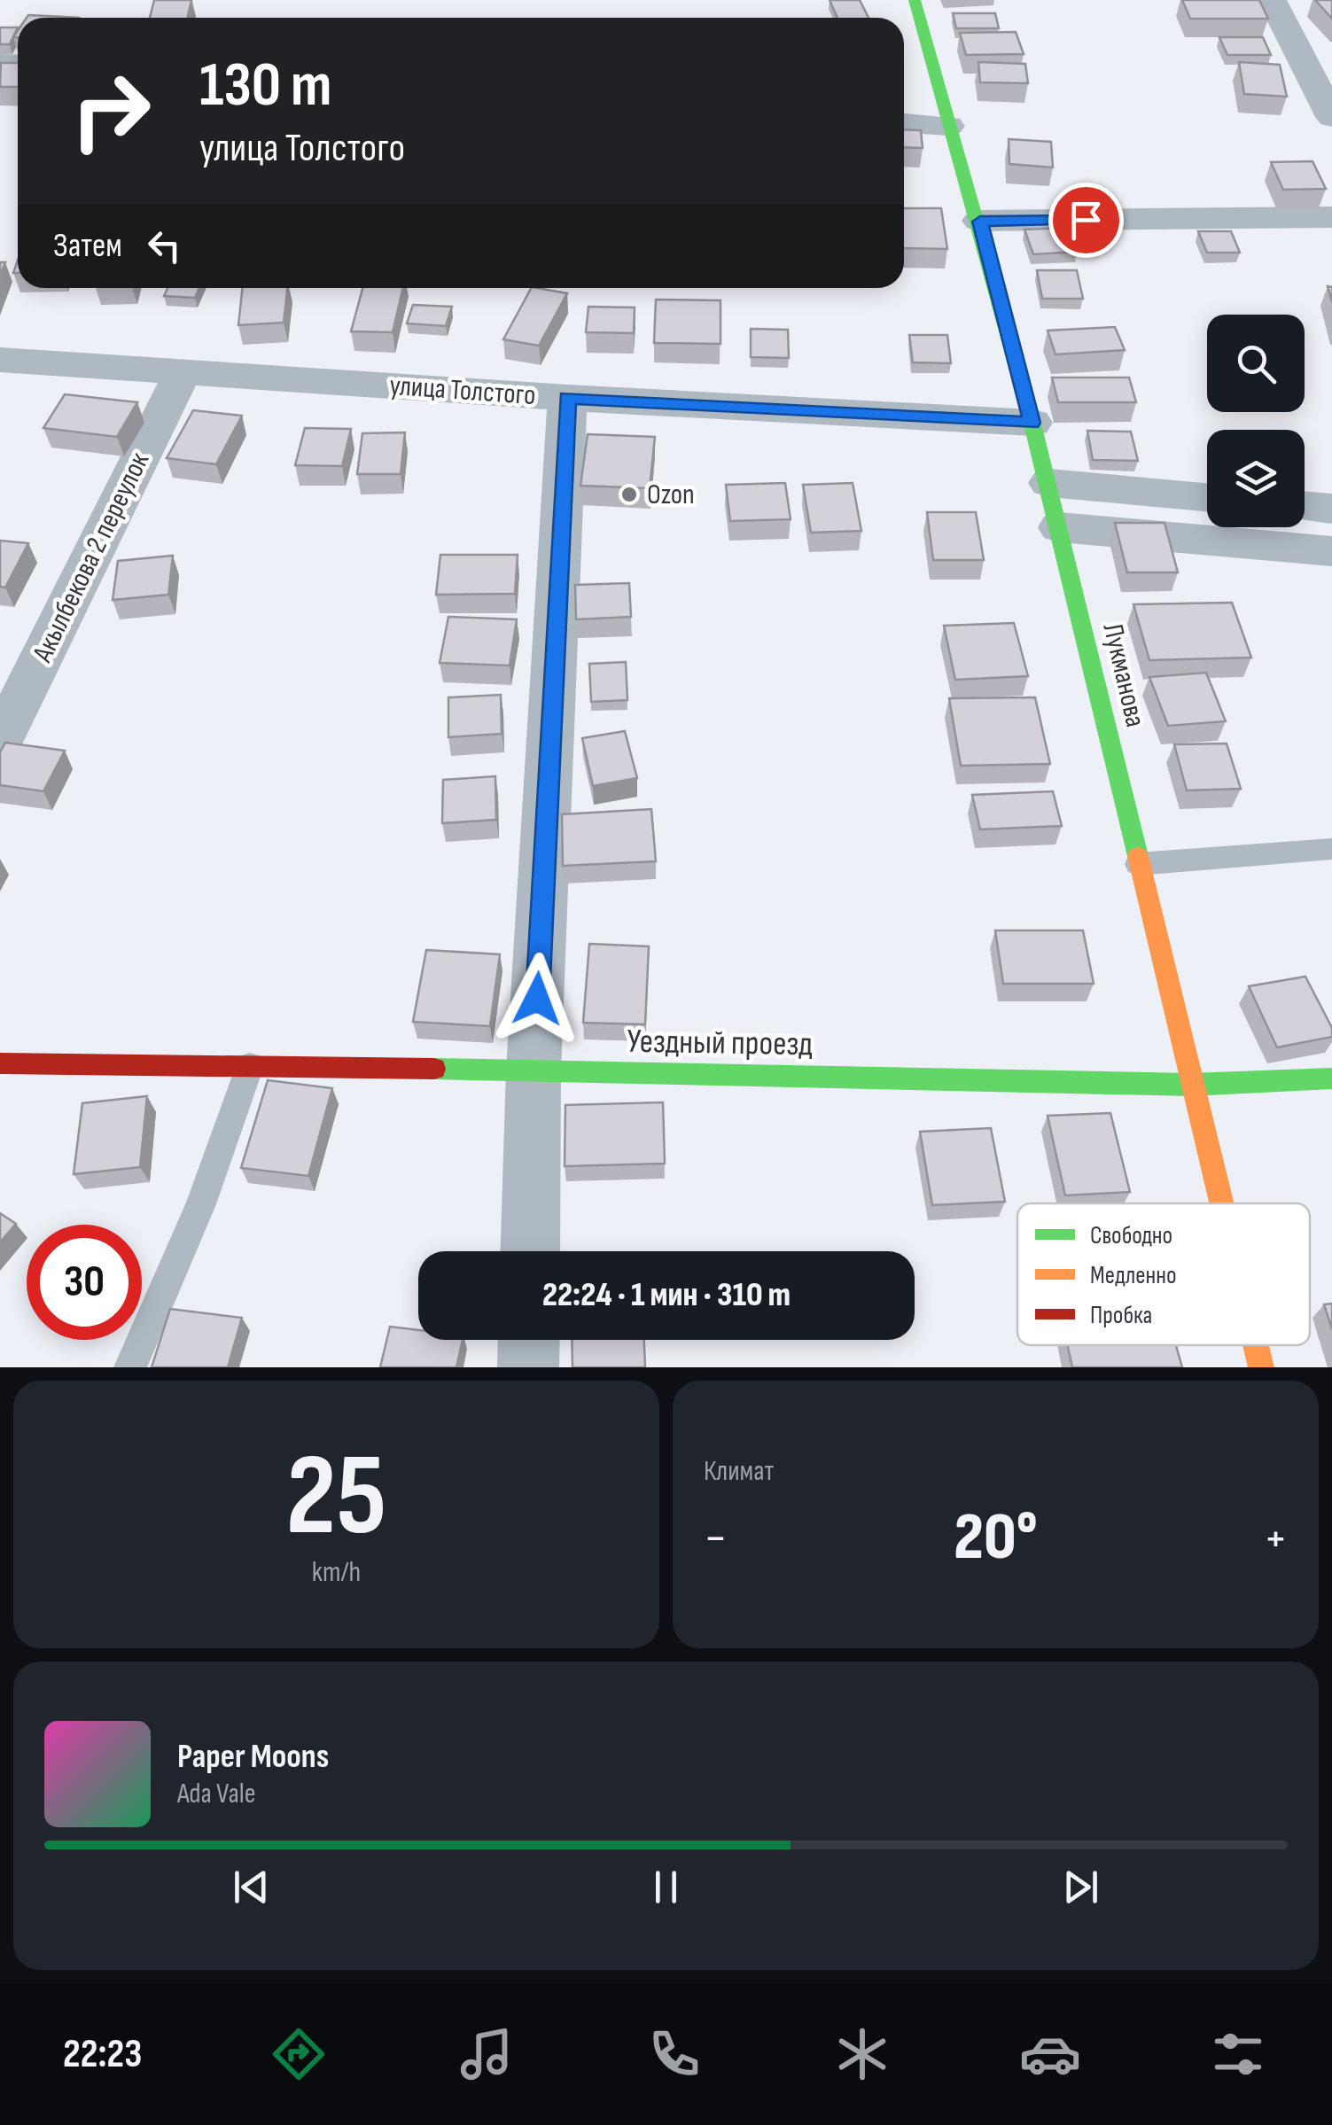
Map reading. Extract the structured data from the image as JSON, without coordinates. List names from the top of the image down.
{
  "streets": {
    "street": [
      "улица Толстого",
      "Акылбекова 2 переулок",
      "Лукманова",
      "Уездный проезд"
    ]
  },
  "crossings": [
    ["улица Толстого", "Акылбекова 2 переулок"],
    ["улица Толстого", "Лукманова"],
    ["Лукманова", "Уездный проезд"]
  ],
  "places": ["Ozon"],
  "legend": ["Свободно", "Медленно", "Пробка"],
  "page": {
    "turn": ["130 m", "улица Толстого"],
    "then": "Затем",
    "limit": "30",
    "trip": "22:24 · 1 мин · 310 m",
    "tile": [
      ["25", "km/h"],
      "Климат"
    ],
    "heat": ["−", "20°", "+"],
    "song": ["Paper Moons", "Ada Vale"],
    "tabs": "22:23"
  }
}
